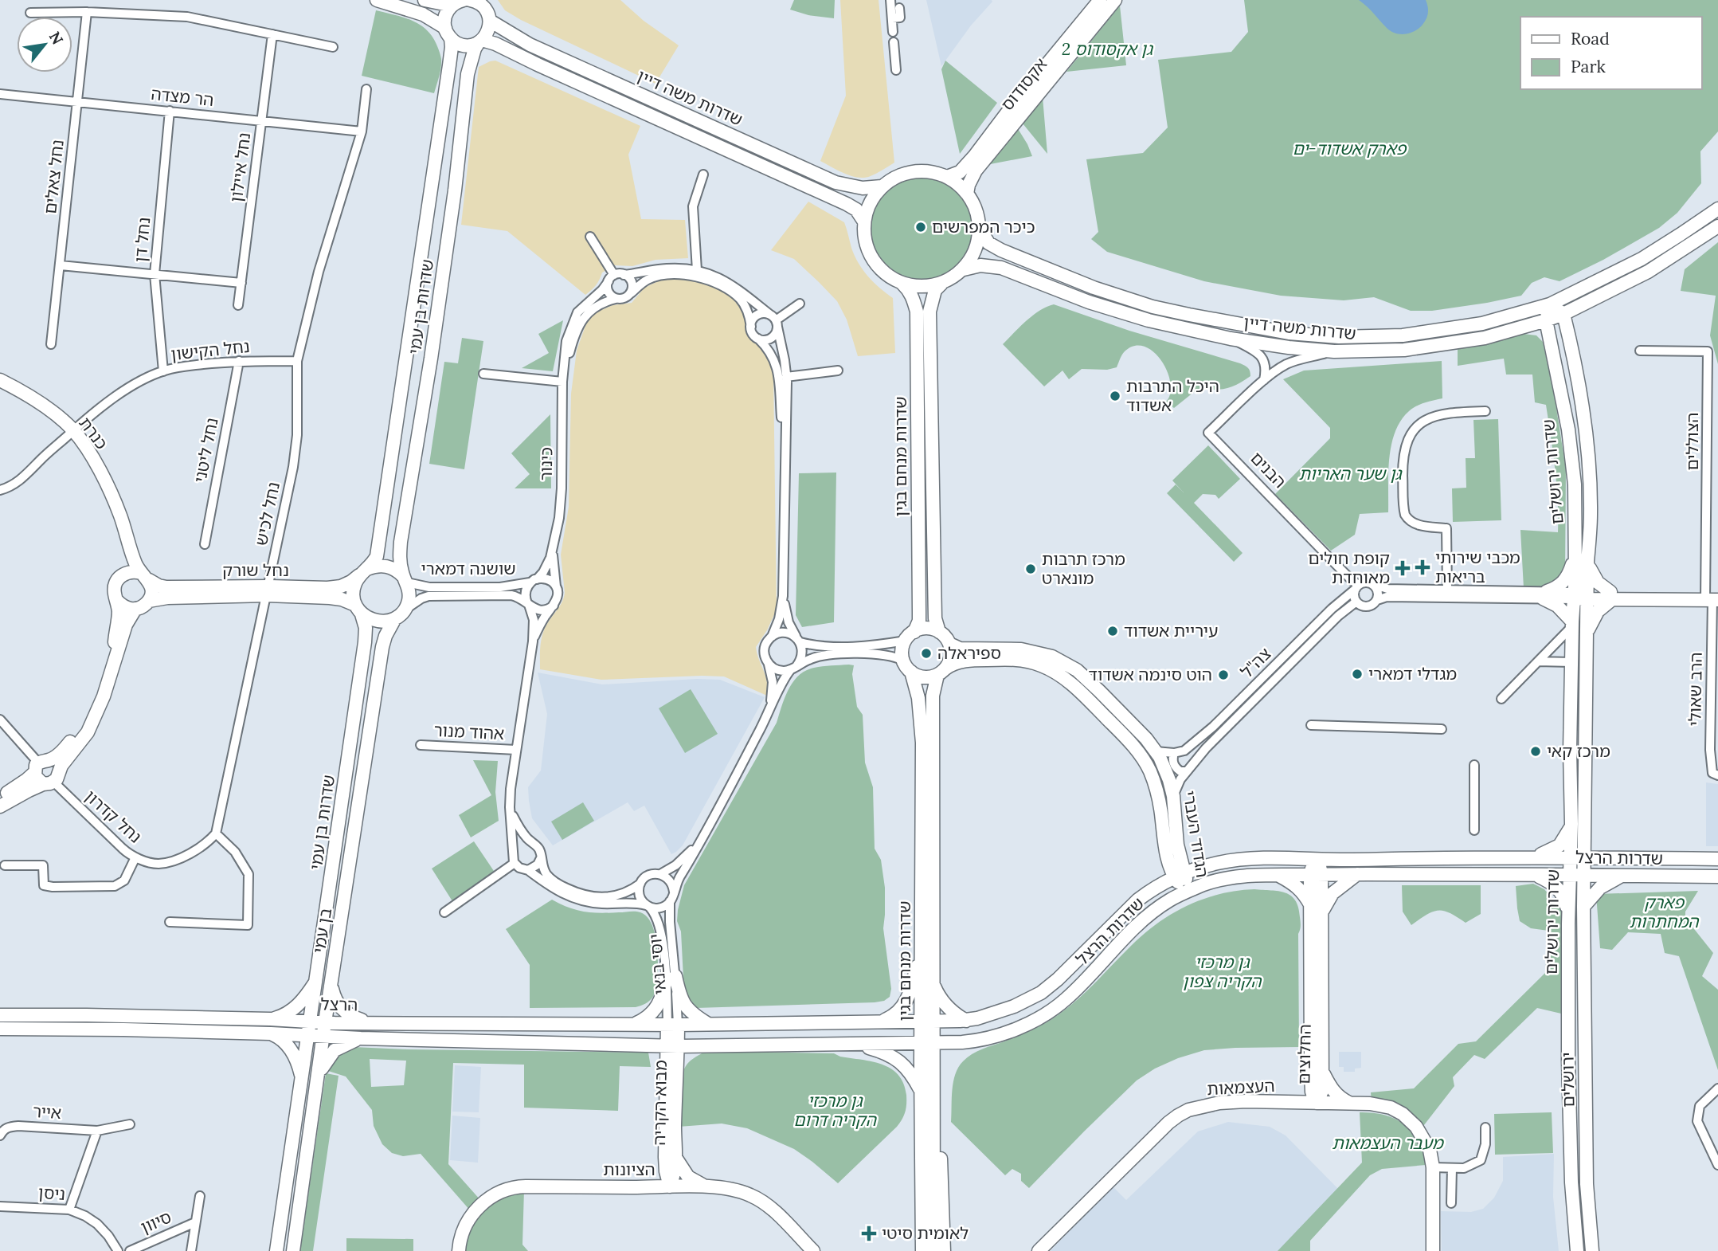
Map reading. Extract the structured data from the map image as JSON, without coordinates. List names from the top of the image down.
{
  "streets": {
    "main road": [
      "אקסודוס",
      "שדרות משה דיין",
      "שדרות בן עמי",
      "כנרת",
      "שדרות מנחם בגין",
      "שדרות ירושלים",
      "נחל שורק",
      "הגדוד העברי",
      "שדרות הרצל",
      "בן עמי",
      "הרצל",
      "החלוצים",
      "ירושלים",
      "העצמאות",
      "מבוא הקריה",
      "הציונות"
    ],
    "street": [
      "הר מצדה",
      "נחל איילון",
      "נחל צאלים",
      "נחל דן",
      "נחל הקישון",
      "הצוללים",
      "נחל ליטני",
      "כינור",
      "הבנים",
      "נחל לכיש",
      "שושנה דמארי",
      "צה\"ל",
      "הרב שאולי",
      "אהוד מנור",
      "נחל קדרון",
      "יוסי בנאי",
      "אייר",
      "ניסן",
      "סיוון"
    ]
  },
  "crossings": [
    ["אקסודוס", "שדרות משה דיין"],
    ["אקסודוס", "שדרות מנחם בגין"],
    ["הר מצדה", "נחל איילון"],
    ["הר מצדה", "נחל צאלים"],
    ["הר מצדה", "נחל דן"],
    ["הר מצדה", "נחל לכיש"],
    ["שדרות משה דיין", "שדרות בן עמי"],
    ["שדרות משה דיין", "שדרות מנחם בגין"],
    ["שדרות משה דיין", "הבנים"],
    ["שדרות משה דיין", "שדרות ירושלים"],
    ["נחל דן", "נחל הקישון"],
    ["שדרות בן עמי", "שושנה דמארי"],
    ["שדרות בן עמי", "נחל שורק"],
    ["שדרות בן עמי", "בן עמי"],
    ["שדרות בן עמי", "הרצל"],
    ["נחל הקישון", "כנרת"],
    ["נחל הקישון", "נחל ליטני"],
    ["נחל הקישון", "נחל לכיש"],
    ["כנרת", "נחל שורק"],
    ["כנרת", "נחל קדרון"],
    ["הצוללים", "הרב שאולי"],
    ["שדרות מנחם בגין", "הגדוד העברי"],
    ["שדרות מנחם בגין", "שדרות הרצל"],
    ["כינור", "שושנה דמארי"],
    ["הבנים", "צה\"ל"],
    ["שדרות ירושלים", "שדרות הרצל"],
    ["שדרות ירושלים", "ירושלים"],
    ["נחל לכיש", "נחל שורק"],
    ["נחל לכיש", "נחל קדרון"],
    ["שושנה דמארי", "נחל שורק"],
    ["שושנה דמארי", "בן עמי"],
    ["נחל שורק", "בן עמי"],
    ["צה\"ל", "הגדוד העברי"],
    ["הגדוד העברי", "שדרות הרצל"],
    ["שדרות הרצל", "יוסי בנאי"],
    ["שדרות הרצל", "הרצל"],
    ["שדרות הרצל", "החלוצים"],
    ["שדרות הרצל", "מבוא הקריה"],
    ["בן עמי", "הרצל"],
    ["יוסי בנאי", "הרצל"],
    ["יוסי בנאי", "מבוא הקריה"],
    ["הרצל", "מבוא הקריה"],
    ["החלוצים", "העצמאות"],
    ["מבוא הקריה", "הציונות"]
  ],
  "parks": [
    "גן אקסודוס 2",
    "פארק אשדוד-ים",
    "גן שער האריות",
    "פארק המחתרות",
    "גן מרכזי הקריה צפון",
    "גן מרכזי הקריה דרום",
    "מעבר העצמאות"
  ],
  "places": {
    "other": [
      "כיכר המפרשים",
      "היכל התרבות אשדוד",
      "מרכז תרבות מונארט",
      "עיריית אשדוד",
      "ספיראלה",
      "מגדלי דמארי",
      "הוט סינמה אשדוד",
      "מרכז קאי"
    ],
    "health": ["מכבי שירותי בריאות", "קופת חולים מאוחדת", "לאומית סיטי"]
  },
  "legend": ["Road", "Park"],
  "north": "top right"
}
